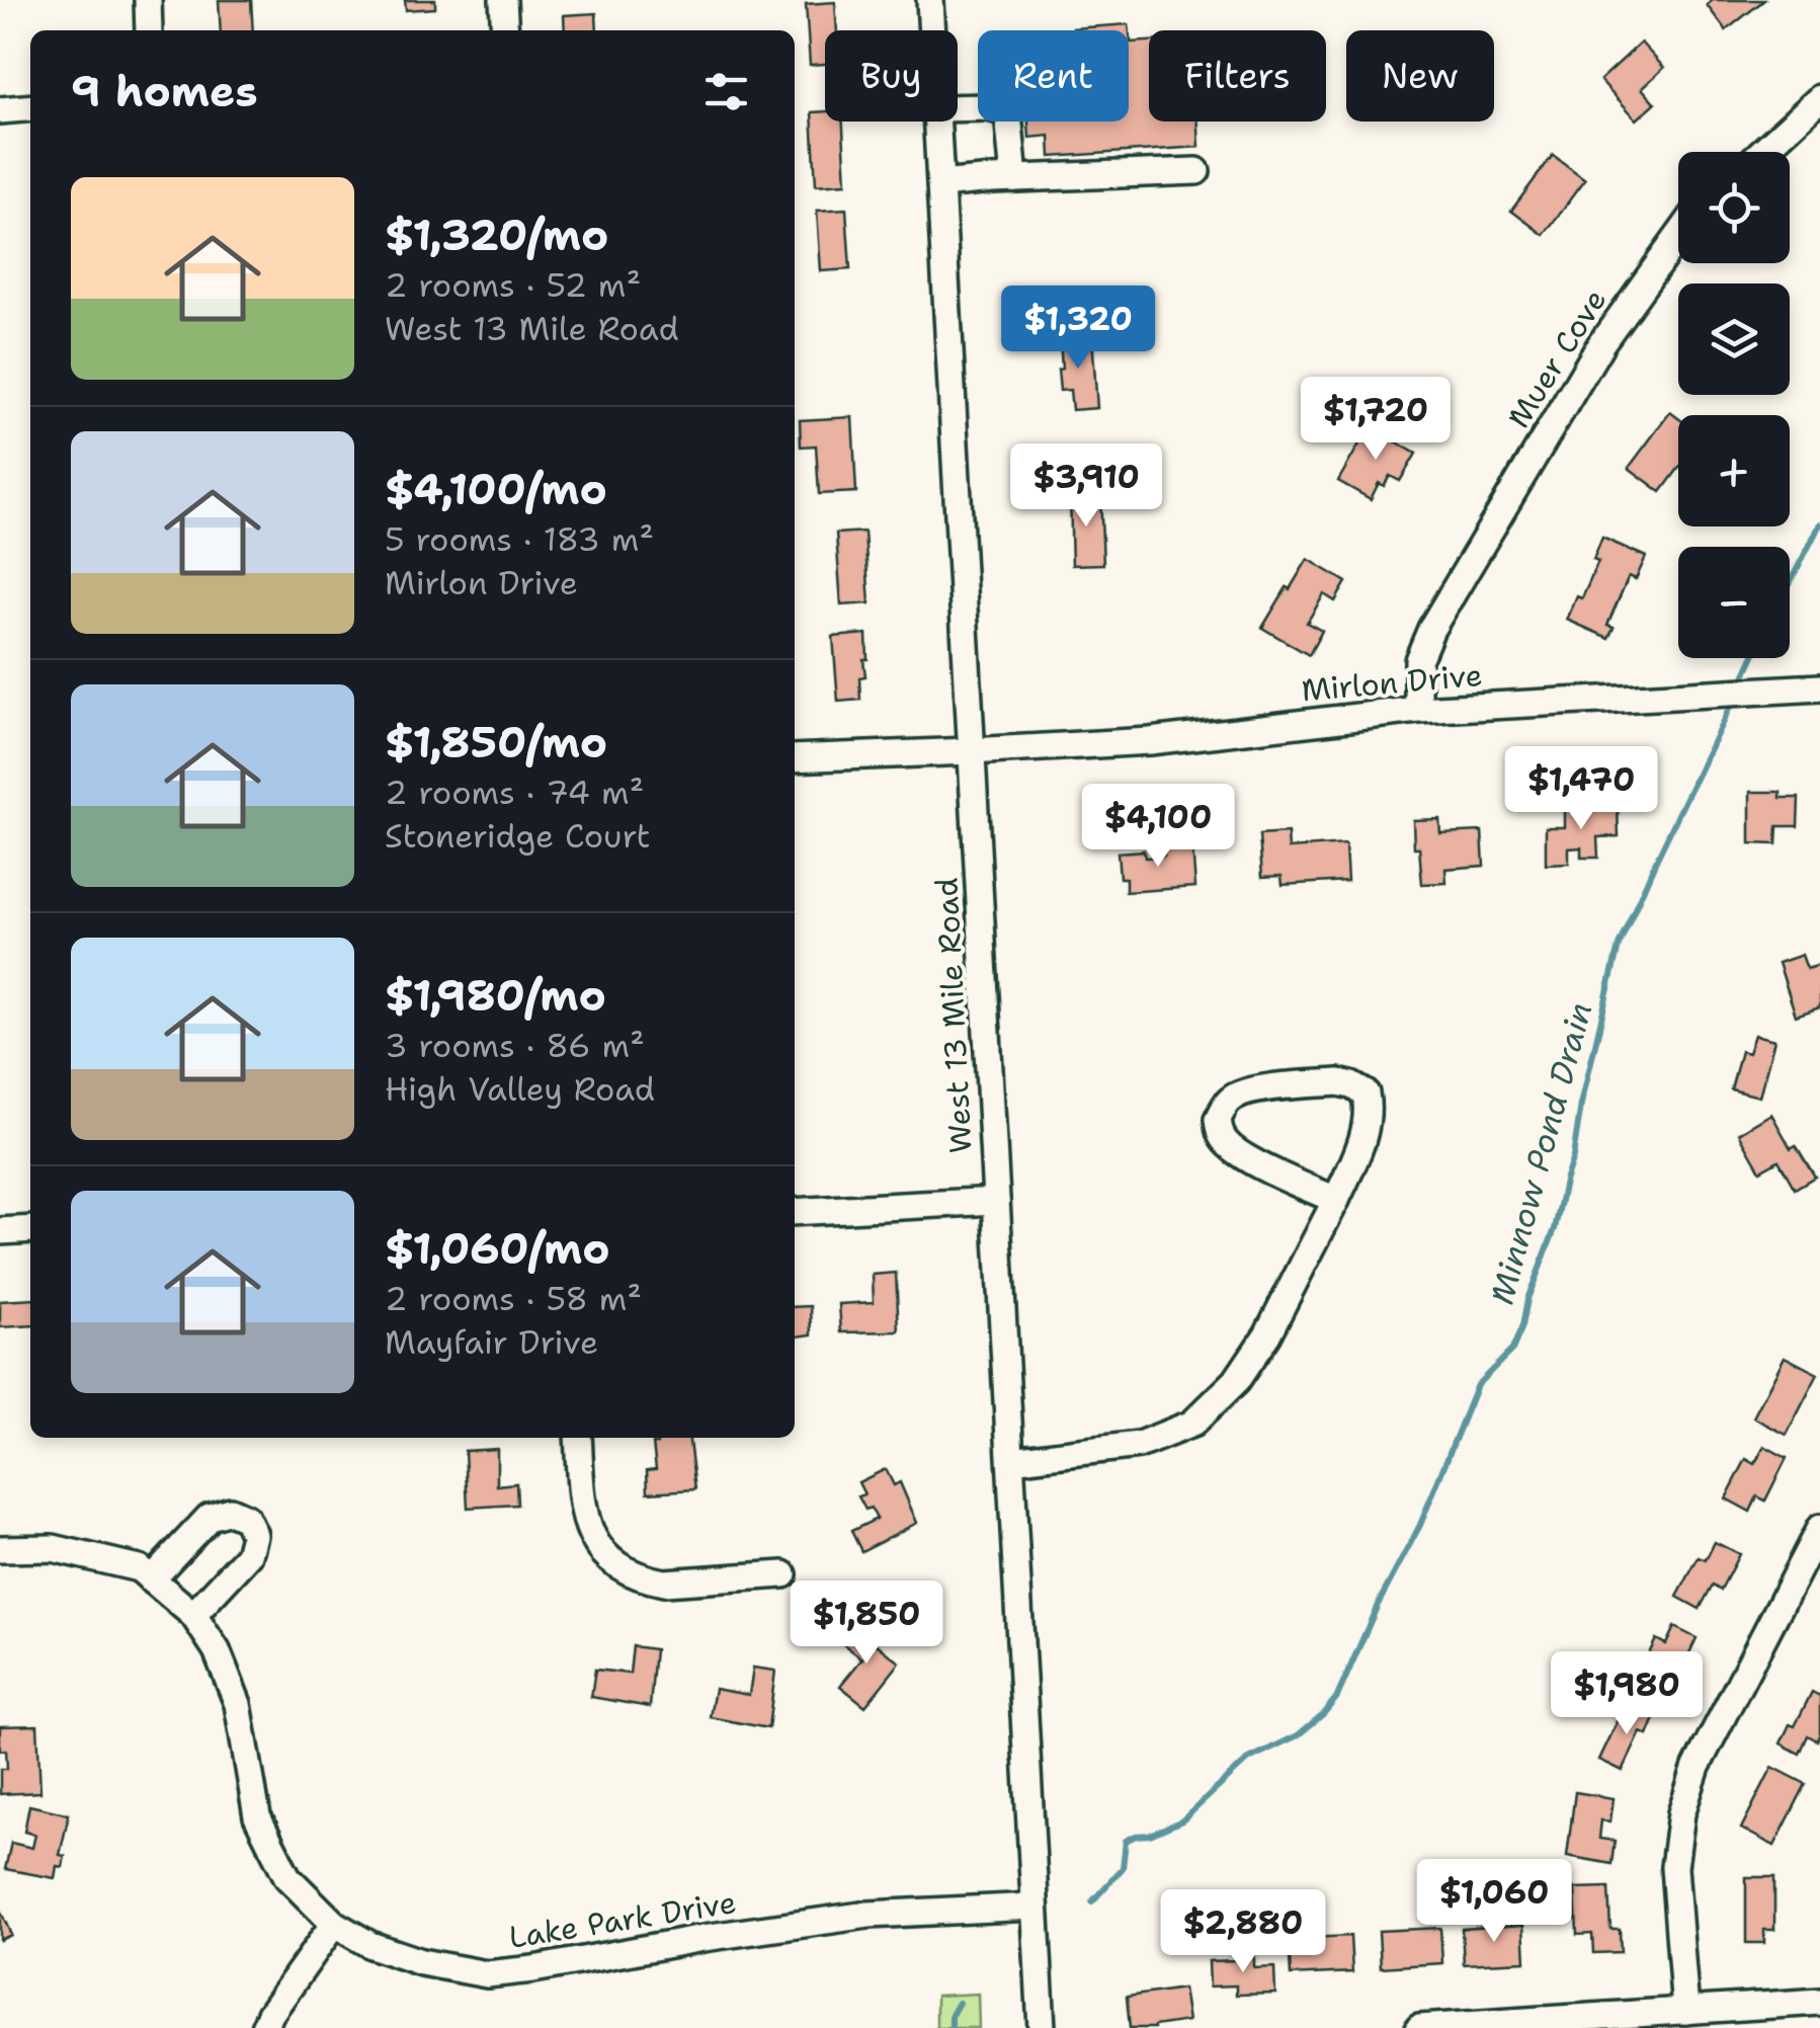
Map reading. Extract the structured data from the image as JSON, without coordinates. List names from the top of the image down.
{
  "streets": {
    "street": [
      "Muer Cove",
      "Mirlon Drive",
      "West 13 Mile Road",
      "Lake Park Drive"
    ]
  },
  "crossings": [
    ["Muer Cove", "Mirlon Drive"],
    ["Mirlon Drive", "West 13 Mile Road"],
    ["West 13 Mile Road", "Lake Park Drive"]
  ],
  "water": ["Minnow Pond Drain"],
  "page": {
    "chip": [
      "Buy",
      "Rent",
      "Filters",
      "New"
    ],
    "heading": "9 homes",
    "map_buttons": ["+", "−"],
    "list": [
      {
        "name": "$1,320/mo",
        "note": "2 rooms · 52 m² · West 13 Mile Road"
      },
      {
        "name": "$4,100/mo",
        "note": "5 rooms · 183 m² · Mirlon Drive"
      },
      {
        "name": "$1,850/mo",
        "note": "2 rooms · 74 m² · Stoneridge Court"
      },
      {
        "name": "$1,980/mo",
        "note": "3 rooms · 86 m² · High Valley Road"
      },
      {
        "name": "$1,060/mo",
        "note": "2 rooms · 58 m² · Mayfair Drive"
      }
    ],
    "price": [
      "$1,320",
      "$1,720",
      "$3,910",
      "$1,470",
      "$4,100",
      "$1,850",
      "$1,980",
      "$1,060",
      "$2,880"
    ]
  }
}
